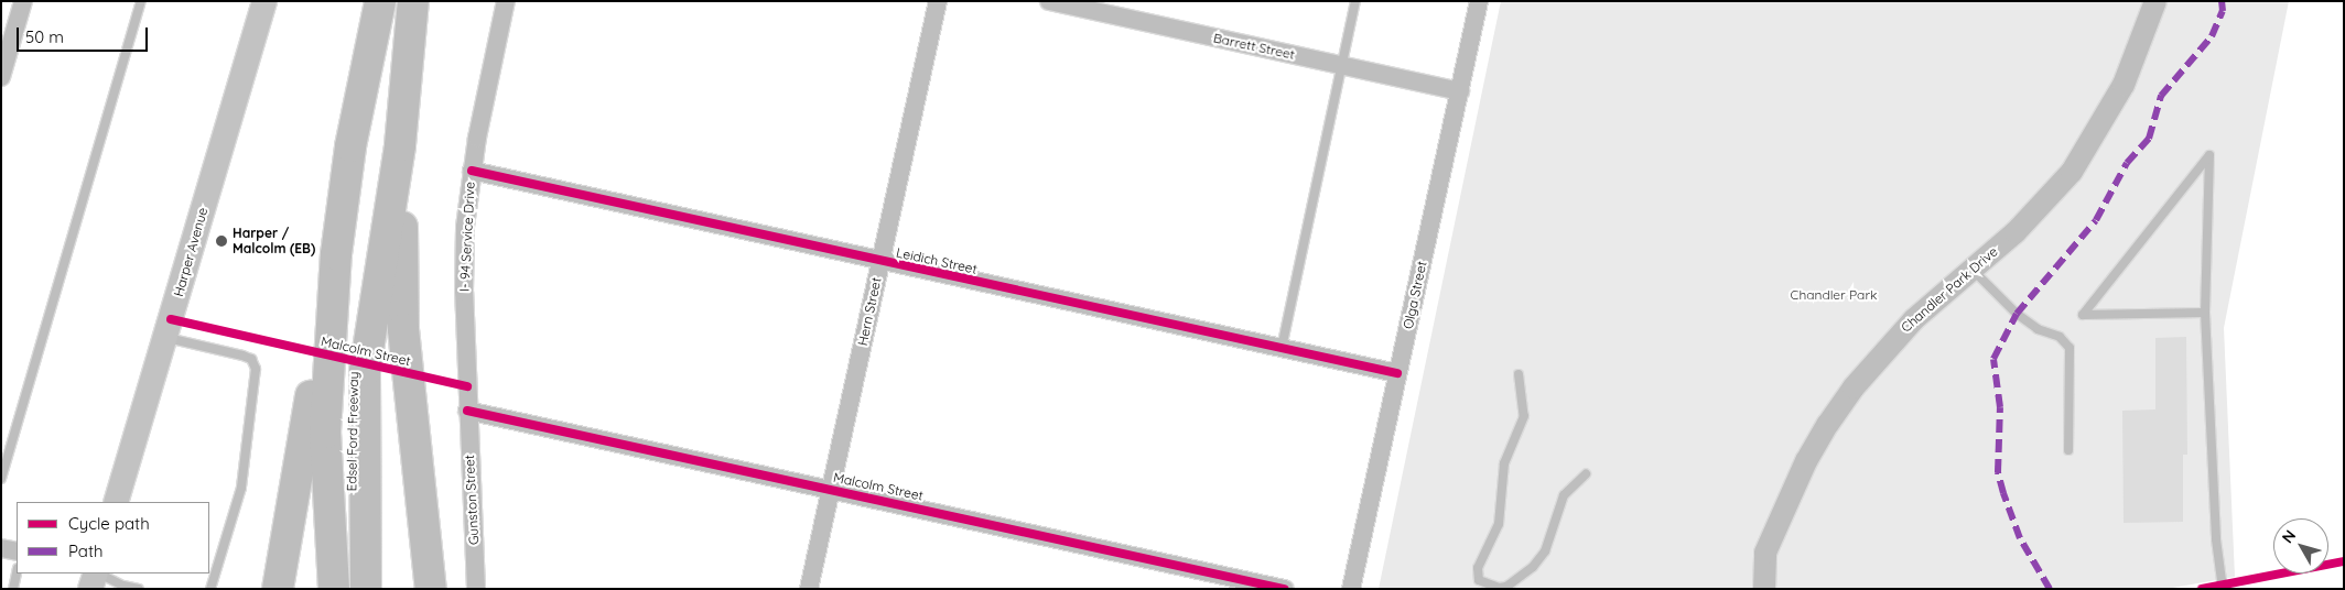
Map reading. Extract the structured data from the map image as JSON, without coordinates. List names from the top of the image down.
{
  "streets": {
    "highway": ["Edsel Ford Freeway"],
    "main road": ["Harper Avenue"],
    "street": [
      "Barrett Street",
      "I- 94 Service Drive",
      "Leidich Street",
      "Chandler Park Drive",
      "Olga Street",
      "Hern Street",
      "Malcolm Street",
      "Gunston Street"
    ]
  },
  "crossings": [
    ["Barrett Street", "Olga Street"],
    ["I- 94 Service Drive", "Leidich Street"],
    ["I- 94 Service Drive", "Malcolm Street"],
    ["I- 94 Service Drive", "Gunston Street"],
    ["Leidich Street", "Olga Street"],
    ["Leidich Street", "Hern Street"],
    ["Hern Street", "Malcolm Street"],
    ["Malcolm Street", "Gunston Street"]
  ],
  "parks": ["Chandler Park"],
  "places": ["Harper / Malcolm (EB)"],
  "legend": ["Cycle path", "Path"],
  "scale_bar": "50 m",
  "north": "top left"
}
